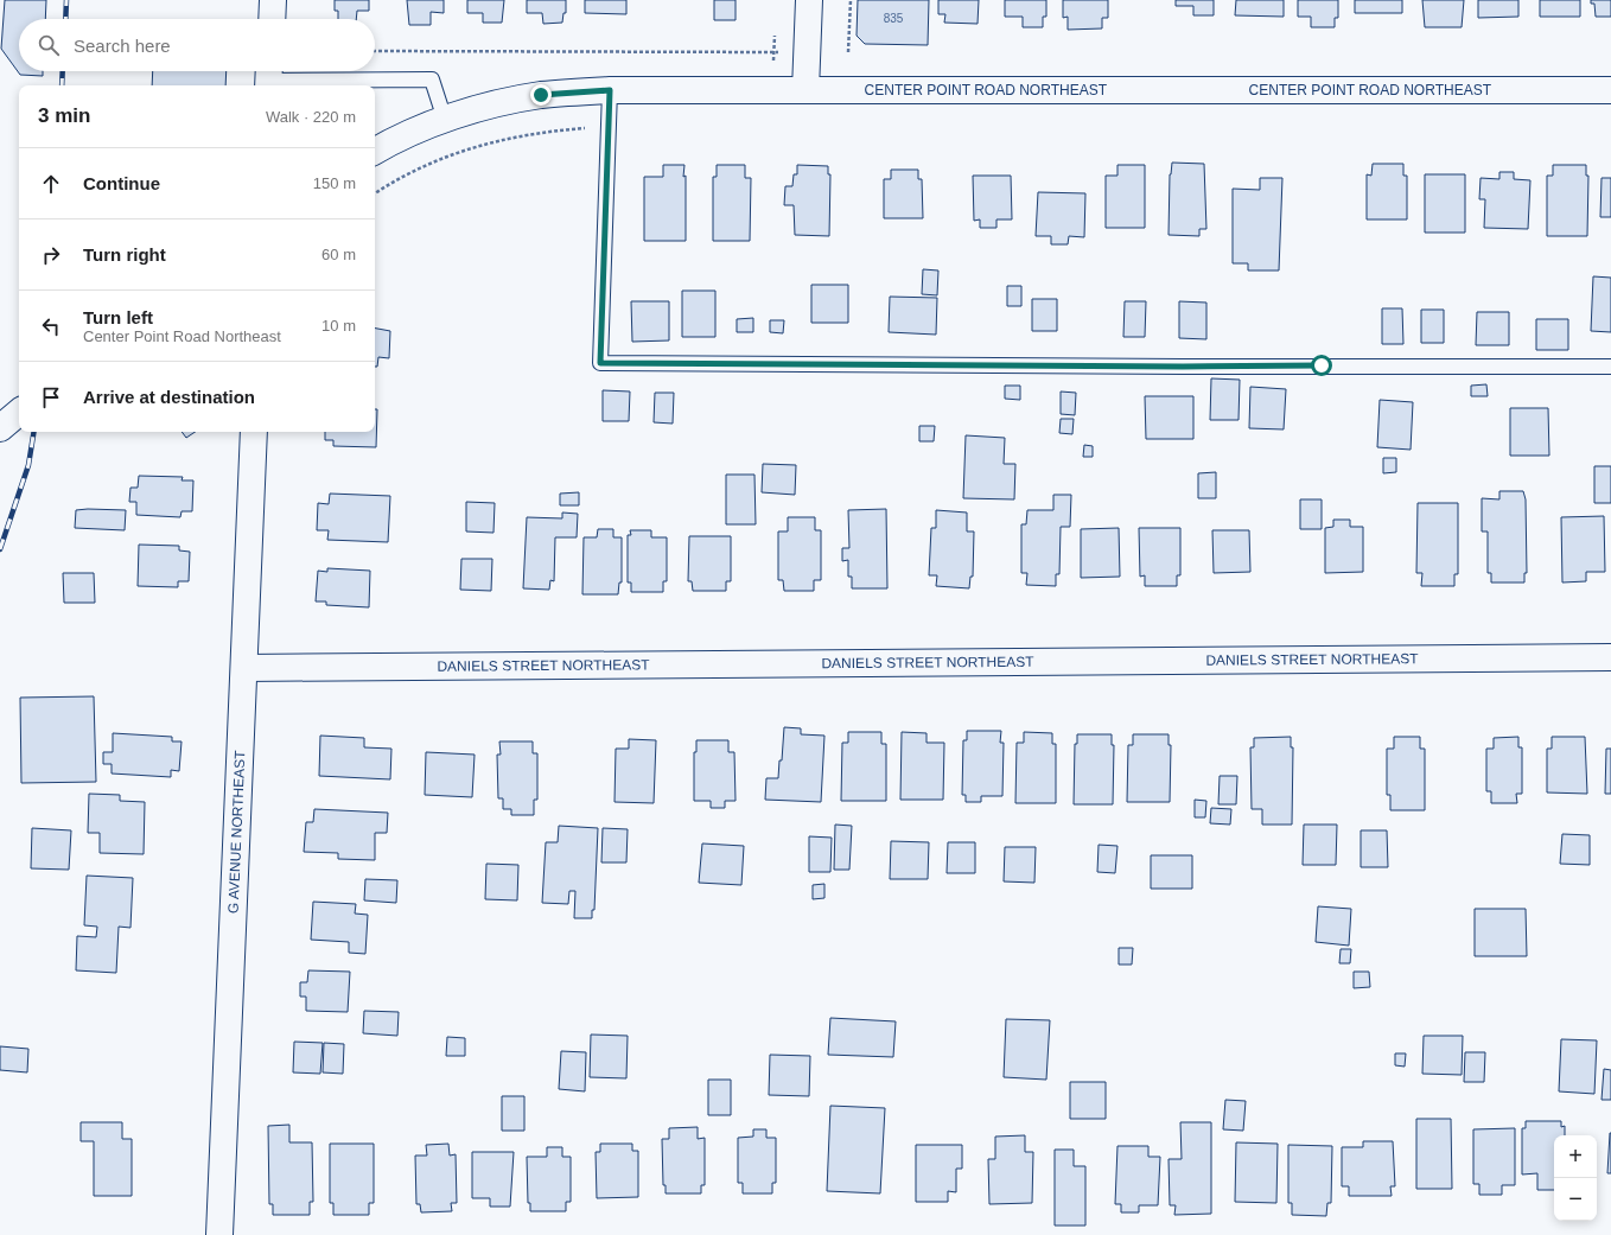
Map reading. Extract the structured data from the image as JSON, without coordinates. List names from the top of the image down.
{
  "streets": {
    "street": ["CENTER POINT ROAD NORTHEAST", "DANIELS STREET NORTHEAST", "G AVENUE NORTHEAST"]
  },
  "crossings": [
    ["DANIELS STREET NORTHEAST", "G AVENUE NORTHEAST"]
  ],
  "house_numbers": ["835"],
  "page": {
    "search": "Search here",
    "heading": ["3 min", "Walk · 220 m"],
    "list": [
      ["Continue", "150 m"],
      ["Turn right", "60 m"],
      ["Turn left", "Center Point Road Northeast", "10 m"],
      "Arrive at destination"
    ],
    "map_buttons": ["+", "−"]
  }
}
